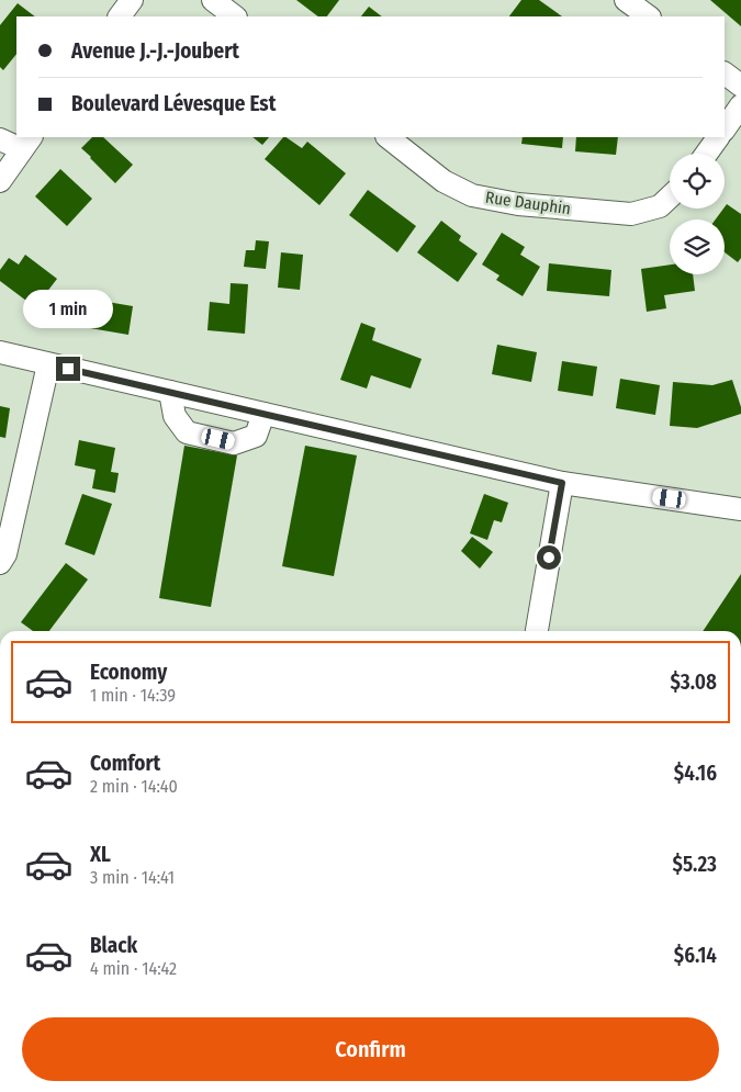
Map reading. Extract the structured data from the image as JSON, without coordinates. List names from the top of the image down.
{
  "streets": {
    "street": ["Rue Dauphin"]
  },
  "page": {
    "banner": ["Avenue J.-J.-Joubert", "Boulevard Lévesque Est"],
    "bubble": "1 min",
    "list": [
      {
        "name": "Economy",
        "note": "1 min · 14:39",
        "value": "$3.08"
      },
      {
        "name": "Comfort",
        "note": "2 min · 14:40",
        "value": "$4.16"
      },
      {
        "name": "XL",
        "note": "3 min · 14:41",
        "value": "$5.23"
      },
      {
        "name": "Black",
        "note": "4 min · 14:42",
        "value": "$6.14"
      }
    ],
    "buttons": "Confirm"
  }
}
